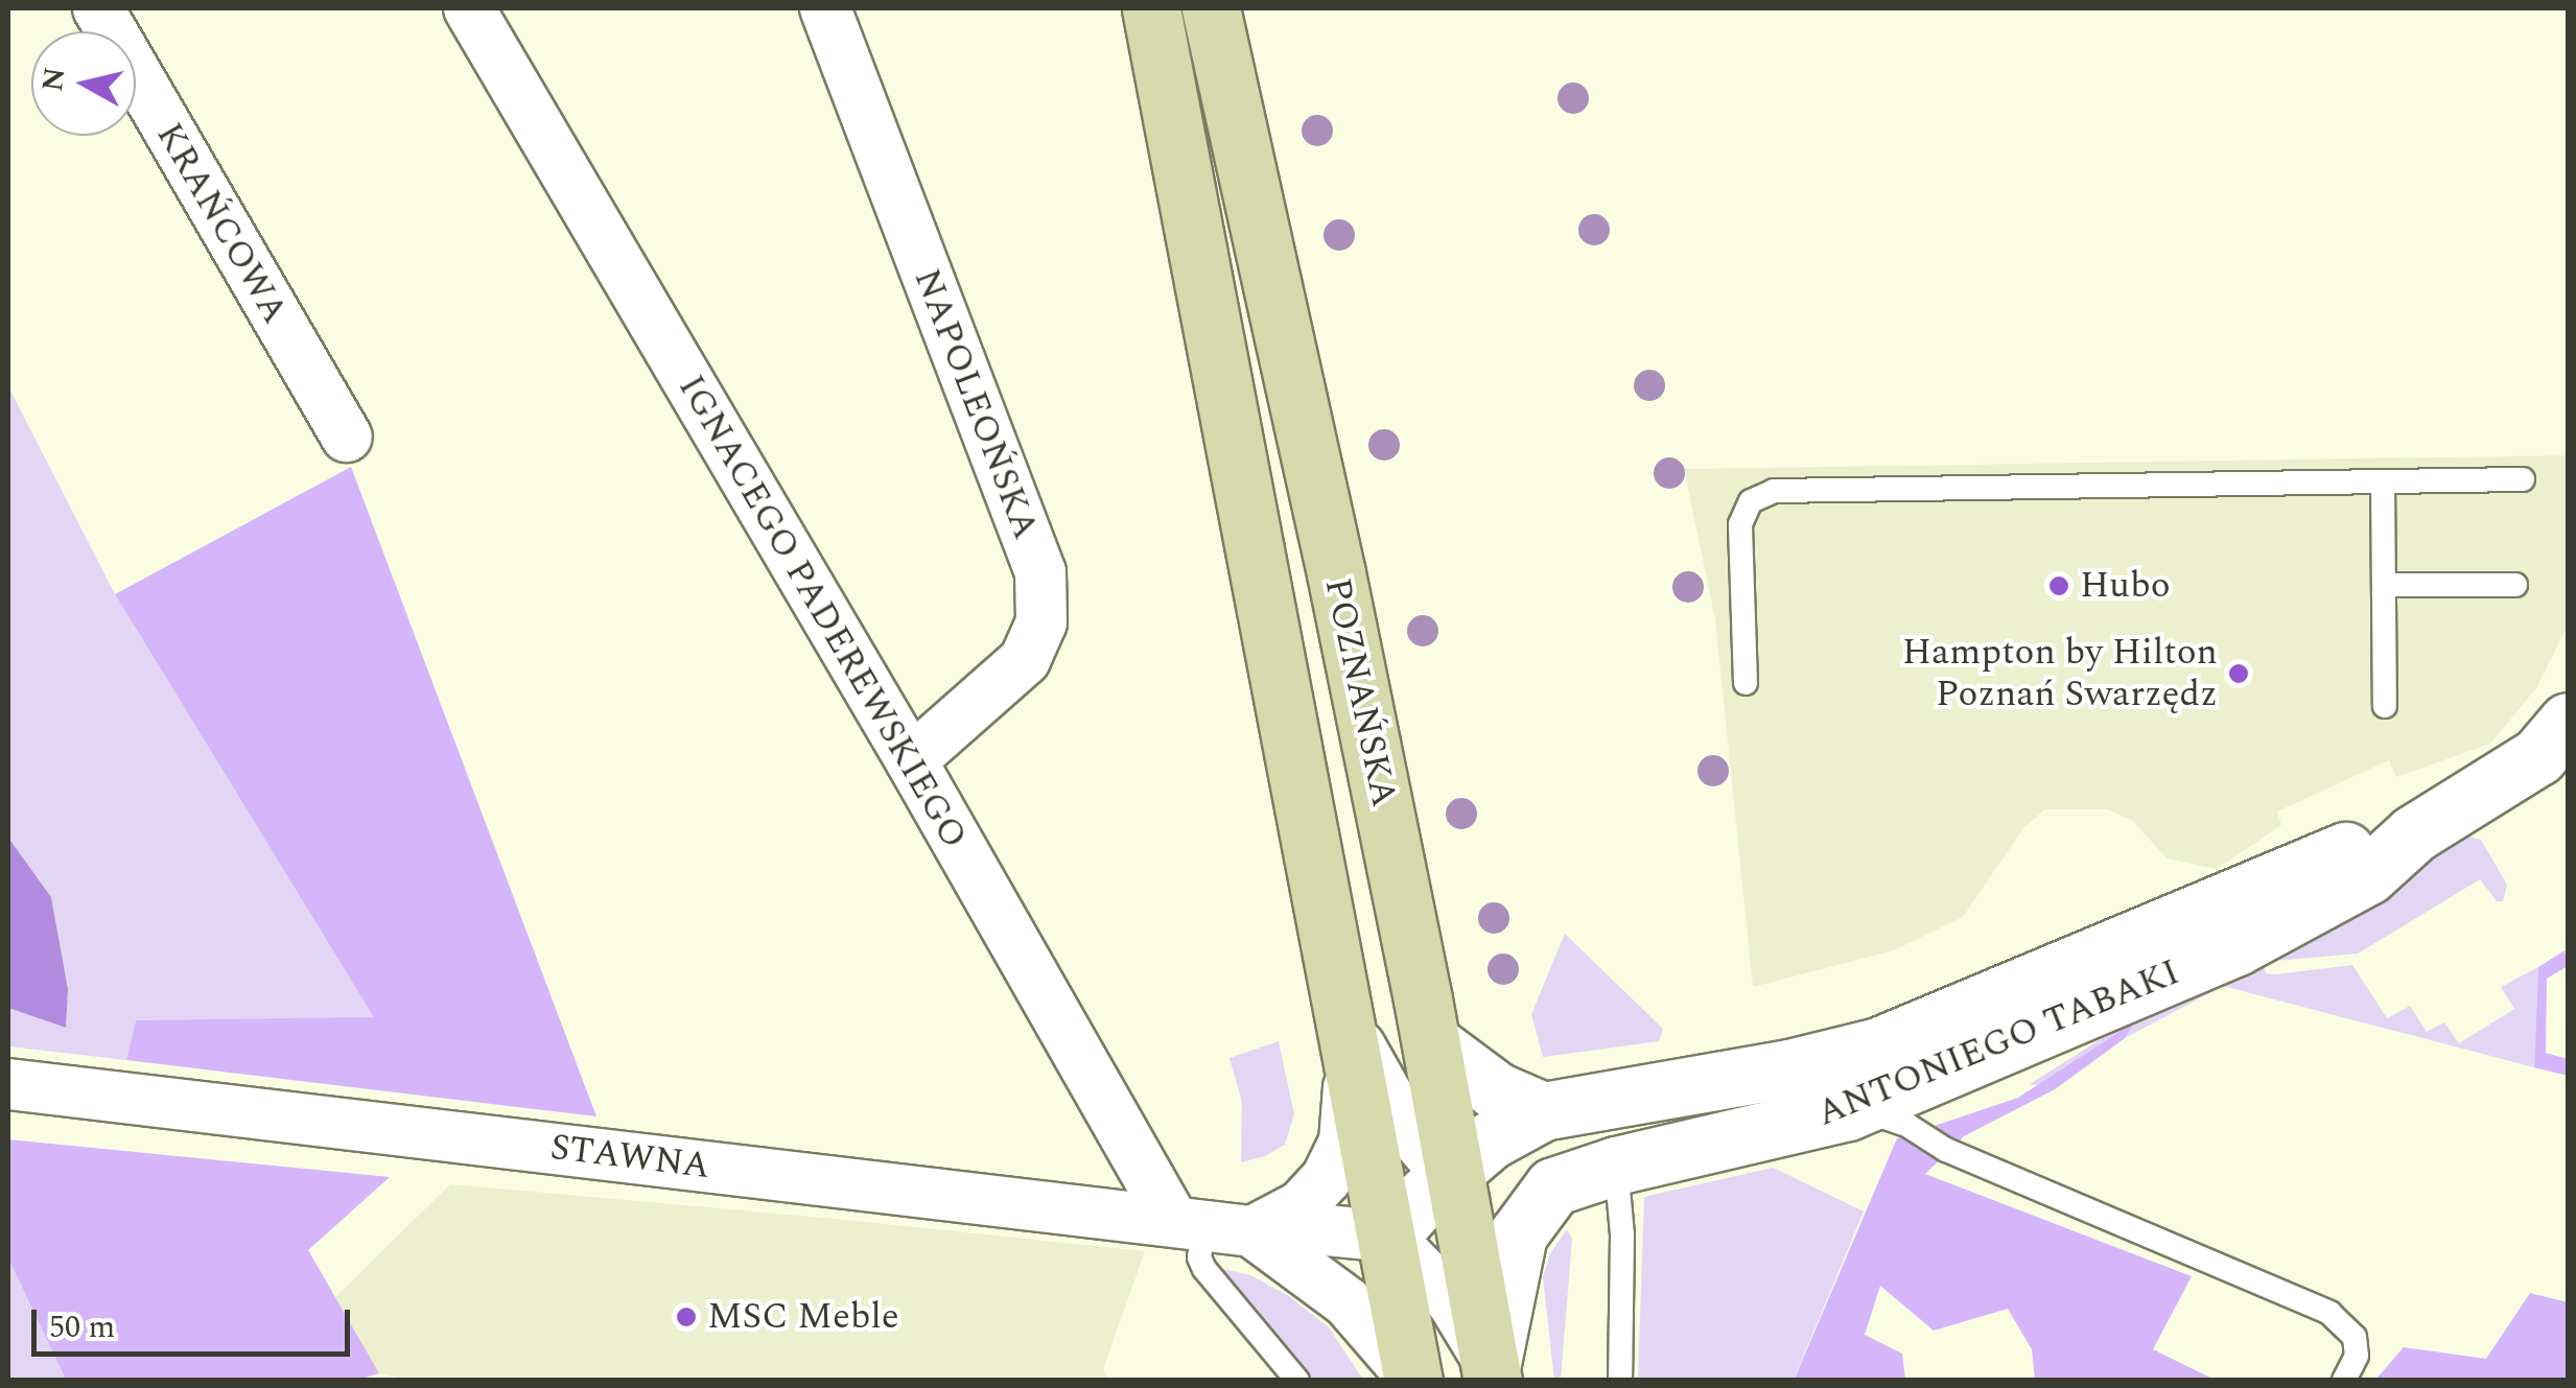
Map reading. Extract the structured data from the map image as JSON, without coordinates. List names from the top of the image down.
{
  "streets": {
    "main road": ["POZNAŃSKA"],
    "street": [
      "KRAŃCOWA",
      "NAPOLEOŃSKA",
      "IGNACEGO PADEREWSKIEGO",
      "ANTONIEGO TABAKI",
      "STAWNA"
    ]
  },
  "crossings": [
    ["NAPOLEOŃSKA", "IGNACEGO PADEREWSKIEGO"],
    ["IGNACEGO PADEREWSKIEGO", "STAWNA"],
    ["POZNAŃSKA", "ANTONIEGO TABAKI"],
    ["POZNAŃSKA", "STAWNA"],
    ["ANTONIEGO TABAKI", "STAWNA"]
  ],
  "places": ["Hubo", "Hampton by Hilton Poznań Swarzędz", "MSC Meble"],
  "scale_bar": "50 m",
  "north": "left"
}
